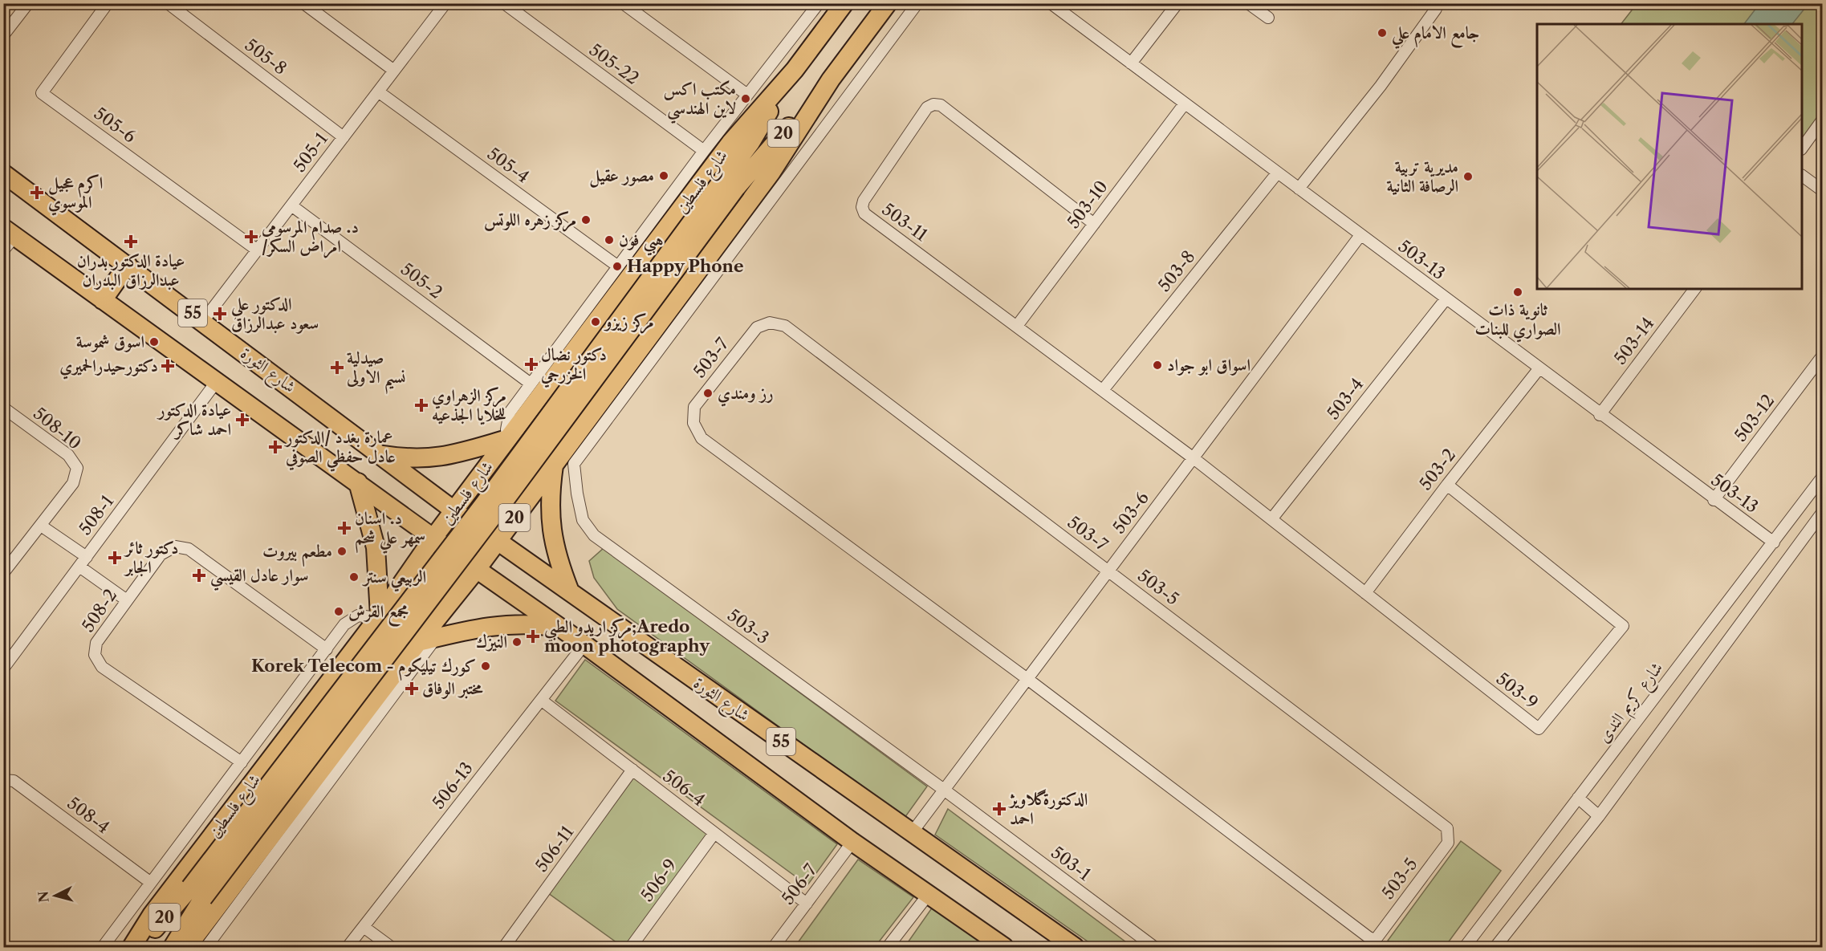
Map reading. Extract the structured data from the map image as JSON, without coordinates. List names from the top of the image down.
{
  "streets": {
    "main road": [
      "20",
      "شارع فلسطين",
      "55",
      "شارع الثورة"
    ],
    "street": [
      "505-8",
      "505-22",
      "505-6",
      "505-1",
      "505-4",
      "503-10",
      "503-11",
      "503-13",
      "503-8",
      "505-2",
      "503-14",
      "503-7",
      "503-4",
      "503-12",
      "508-10",
      "503-2",
      "503-6",
      "508-1",
      "503-5",
      "508-2",
      "503-3",
      "503-9",
      "شارع كريم الندى",
      "506-13",
      "506-4",
      "508-4",
      "506-11",
      "503-1",
      "506-9",
      "506-7"
    ]
  },
  "crossings": [
    ["505-8", "505-1"],
    ["505-6", "505-1"],
    ["505-1", "505-4"],
    ["505-1", "505-2"],
    ["505-1", "شارع الثورة"],
    ["شارع فلسطين", "55"],
    ["شارع فلسطين", "شارع الثورة"],
    ["503-10", "503-11"],
    ["503-10", "503-13"],
    ["503-11", "503-8"],
    ["503-11", "503-6"],
    ["503-11", "503-9"],
    ["503-13", "503-8"],
    ["503-13", "503-14"],
    ["503-13", "503-4"],
    ["503-13", "503-12"],
    ["503-13", "503-2"],
    ["503-13", "503-6"],
    ["503-13", "شارع كريم الندى"],
    ["55", "508-1"],
    ["55", "506-13"],
    ["55", "506-7"],
    ["503-7", "503-6"],
    ["503-7", "503-5"],
    ["شارع الثورة", "503-6"],
    ["503-4", "503-9"],
    ["503-2", "503-9"],
    ["503-6", "503-5"],
    ["503-6", "503-3"],
    ["503-6", "503-9"],
    ["503-6", "503-1"],
    ["503-3", "503-1"],
    ["506-13", "506-4"],
    ["506-4", "506-11"],
    ["506-4", "506-9"],
    ["506-4", "506-7"]
  ],
  "places": {
    "other": [
      "جامع الامام علي",
      "مكتب اكس لاين الهندسي",
      "مصور عقيل",
      "مديرية تربية الرصافة الثانية",
      "مركز زهره اللوتس",
      "هبي فون",
      "Happy Phone",
      "ثانوية ذات الصواري للبنات",
      "مركز زيزو",
      "اسوق شموسة",
      "اسواق ابو جواد",
      "رز ومندي",
      "مطعم بيروت",
      "الربيعي سنتر",
      "مجمع القرش",
      "النيزك",
      "Korek Telecom - كورك تيليكوم"
    ],
    "health": [
      "اكرم عجيل الموسوي",
      "د. صدام المرسومي /امراض السكر",
      "عيادة الدكتور بدران عبدالرزاق البدران",
      "الدكتور علي سعود عبدالرزاق",
      "دكتور نضال الخزرجي",
      "دكتورحيدرالحميري",
      "صيدلية نسيم الاولى",
      "مركز الزهراوي للخلايا الجذعيه",
      "عيادة الدكتور احمد شاكر",
      "عمارة بغدد /الدكتور عادل حفظي الصوفي",
      "د. اسنان سمهر علي شحم",
      "دكتور ثائر الجابر",
      "سوار عادل القيسي",
      "مركز اريدو الطبي;Aredo moon photography",
      "مختبر الوفاق",
      "الدكتورةگلاويژ احمد"
    ]
  },
  "north": "left"
}
